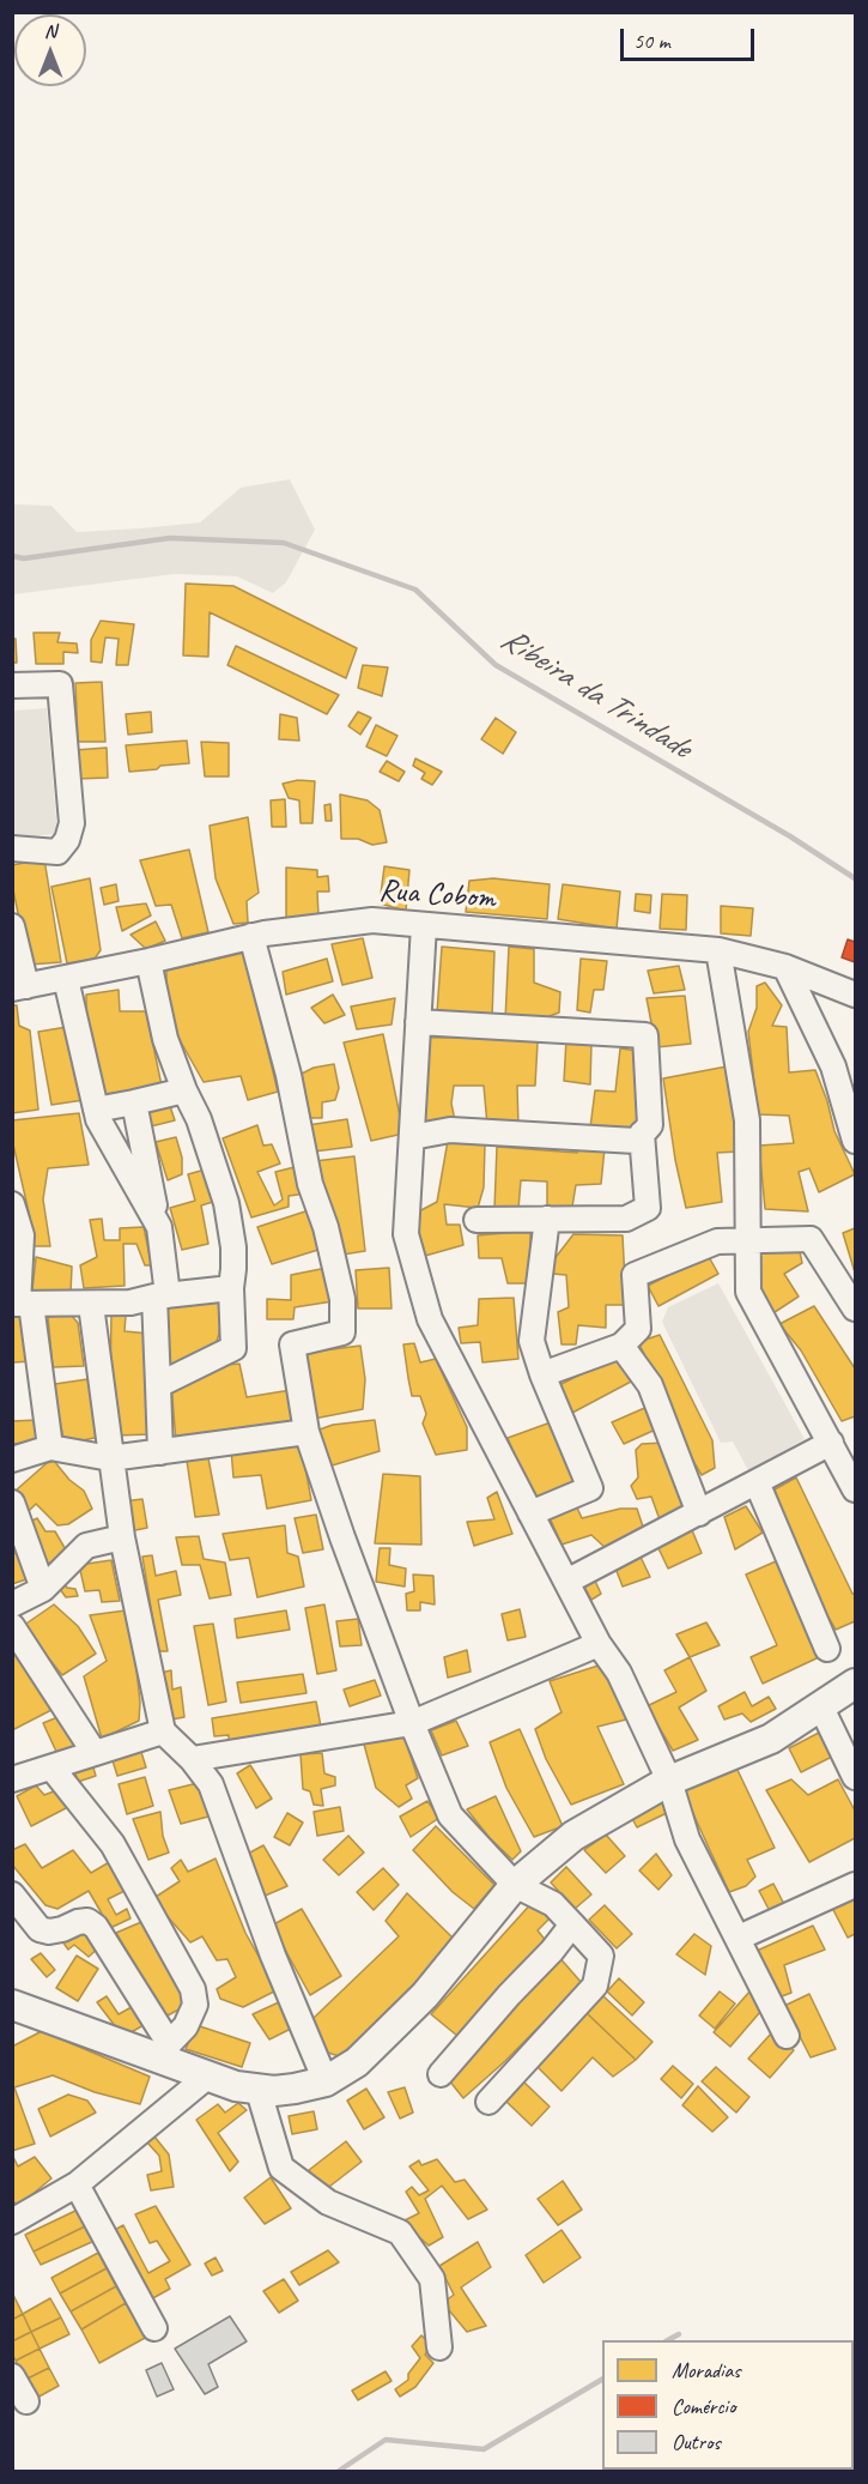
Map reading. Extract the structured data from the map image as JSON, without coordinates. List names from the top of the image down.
{
  "streets": {
    "street": ["Rua Cobom"]
  },
  "water": ["Ribeira da Trindade"],
  "legend": ["Moradias", "Comércio", "Outros"],
  "scale_bar": "50 m",
  "north": "top"
}
